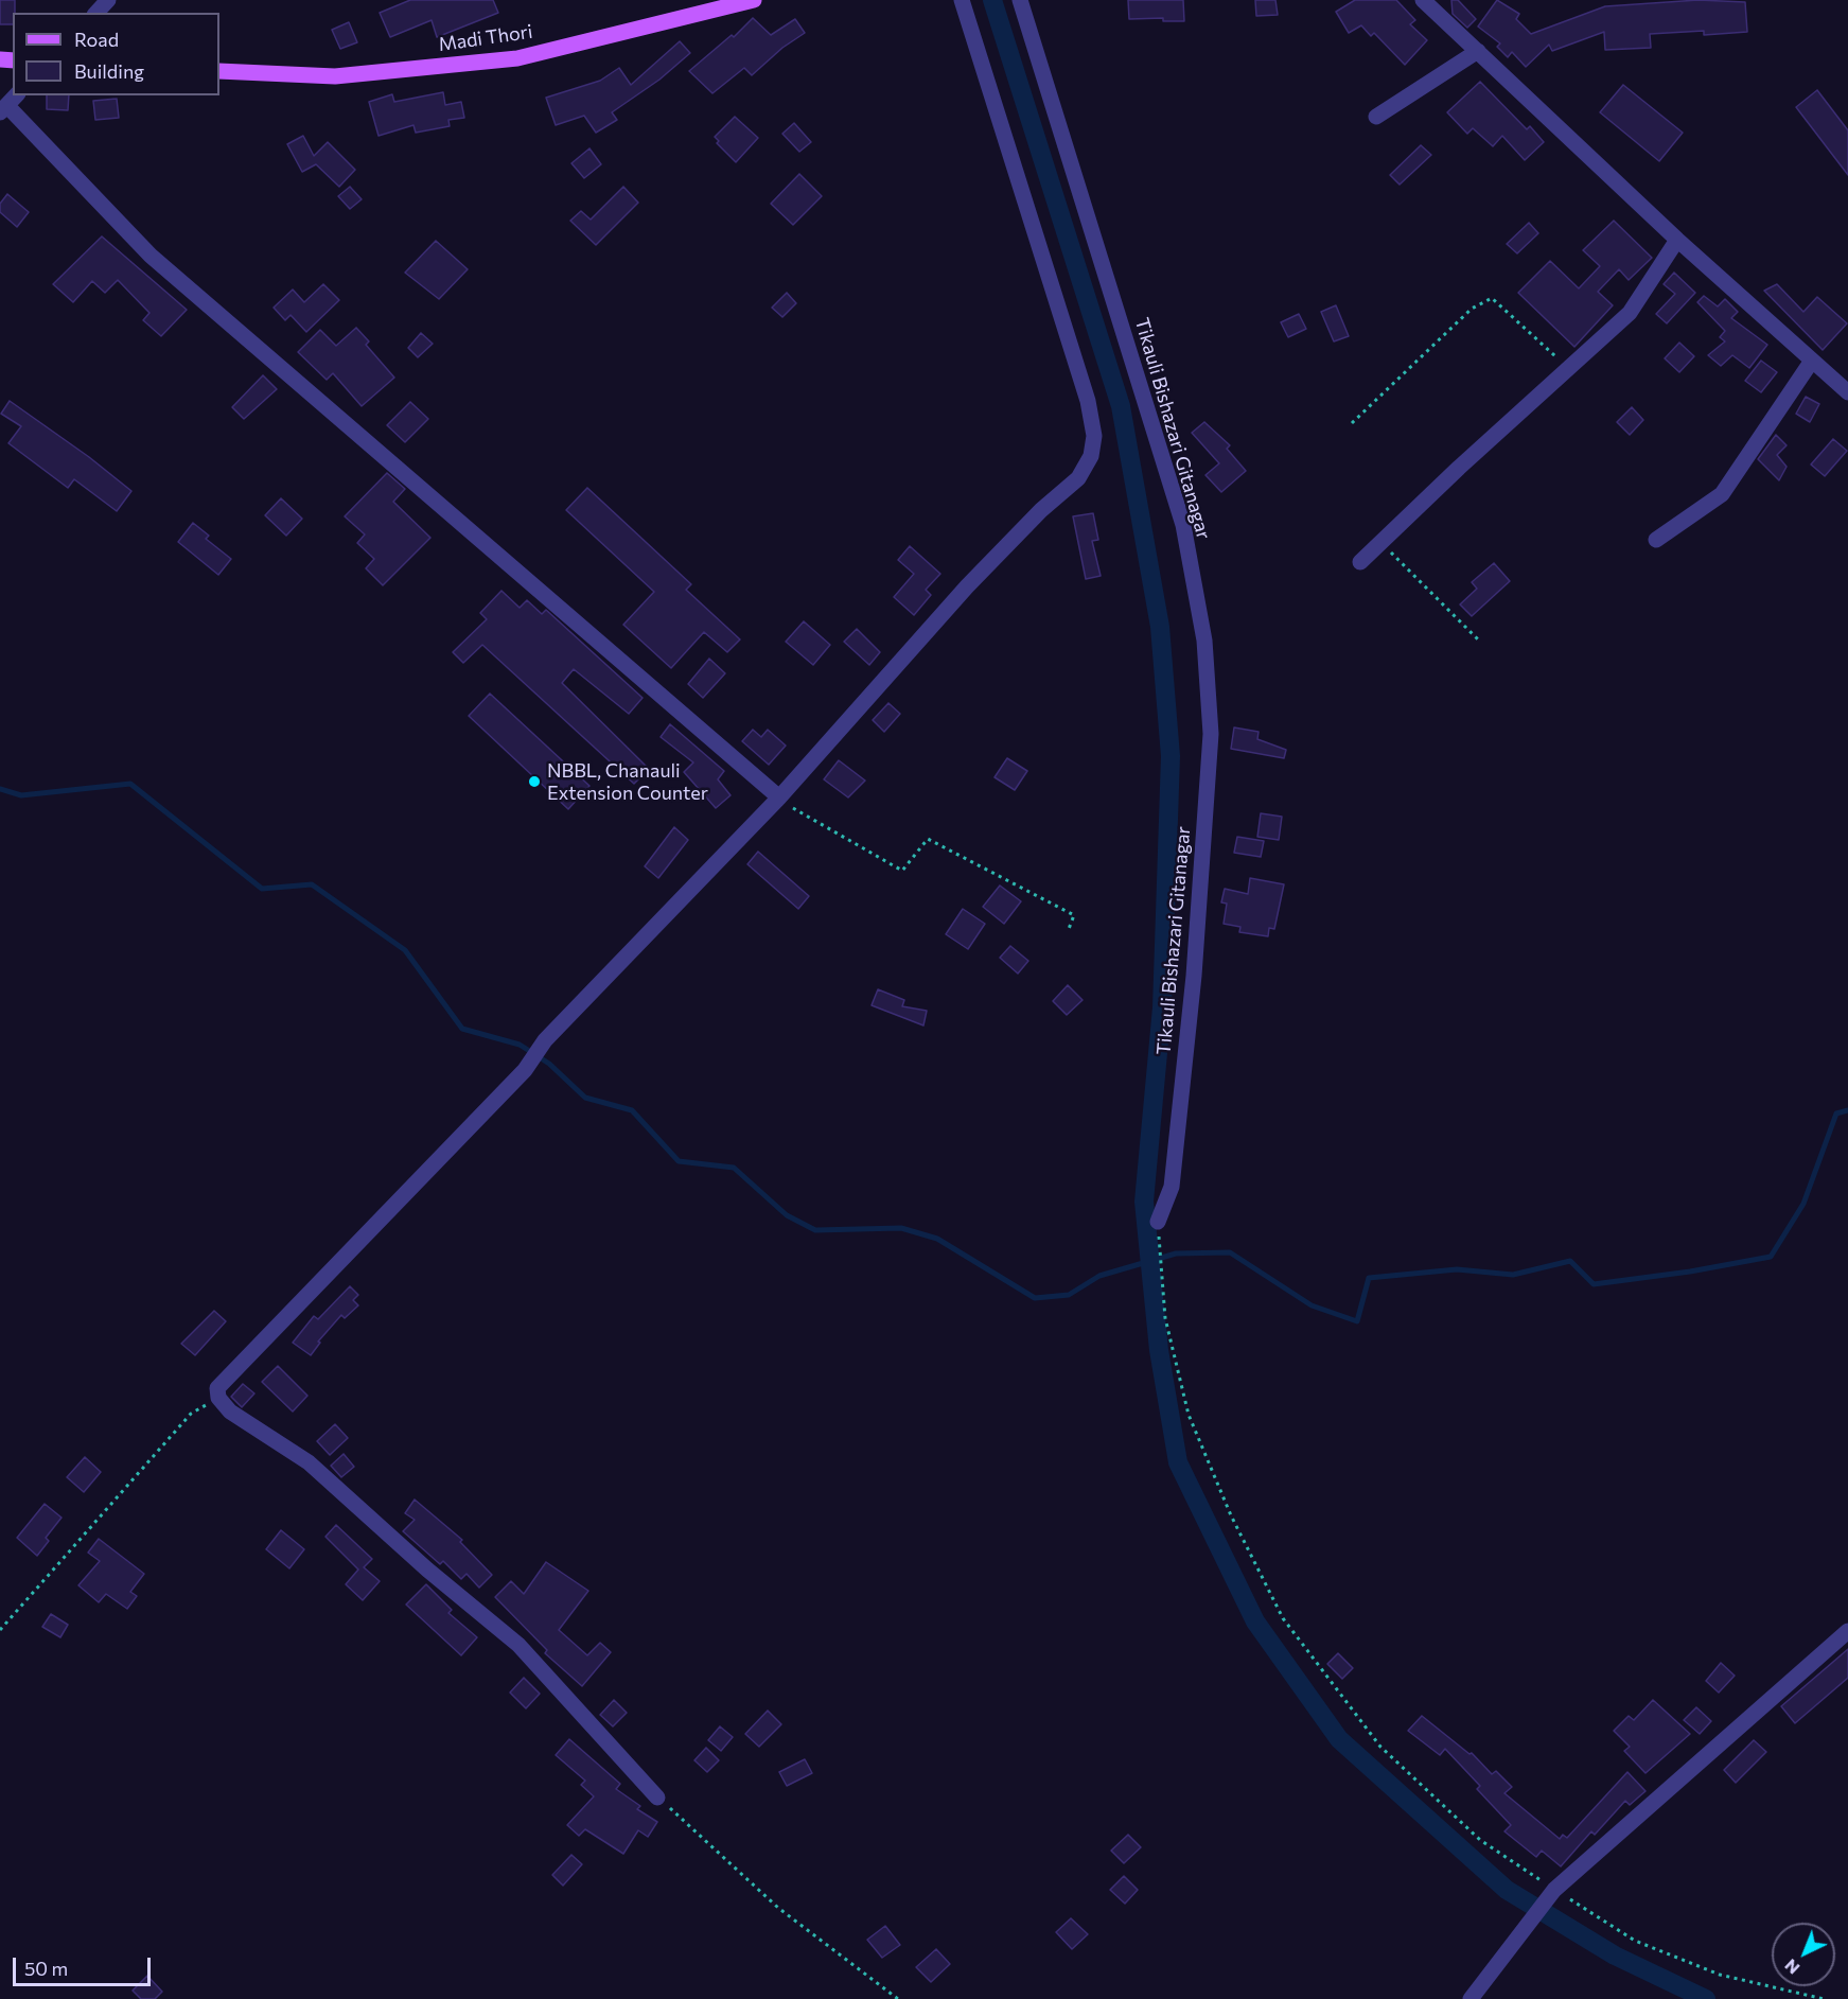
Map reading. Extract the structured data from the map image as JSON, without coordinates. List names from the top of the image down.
{
  "streets": {
    "main road": ["Madi Thori"],
    "street": ["Tikauli Bishazari Gitanagar"]
  },
  "places": ["NBBL, Chanauli Extension Counter"],
  "legend": ["Road", "Building"],
  "scale_bar": "50 m",
  "north": "bottom left"
}
